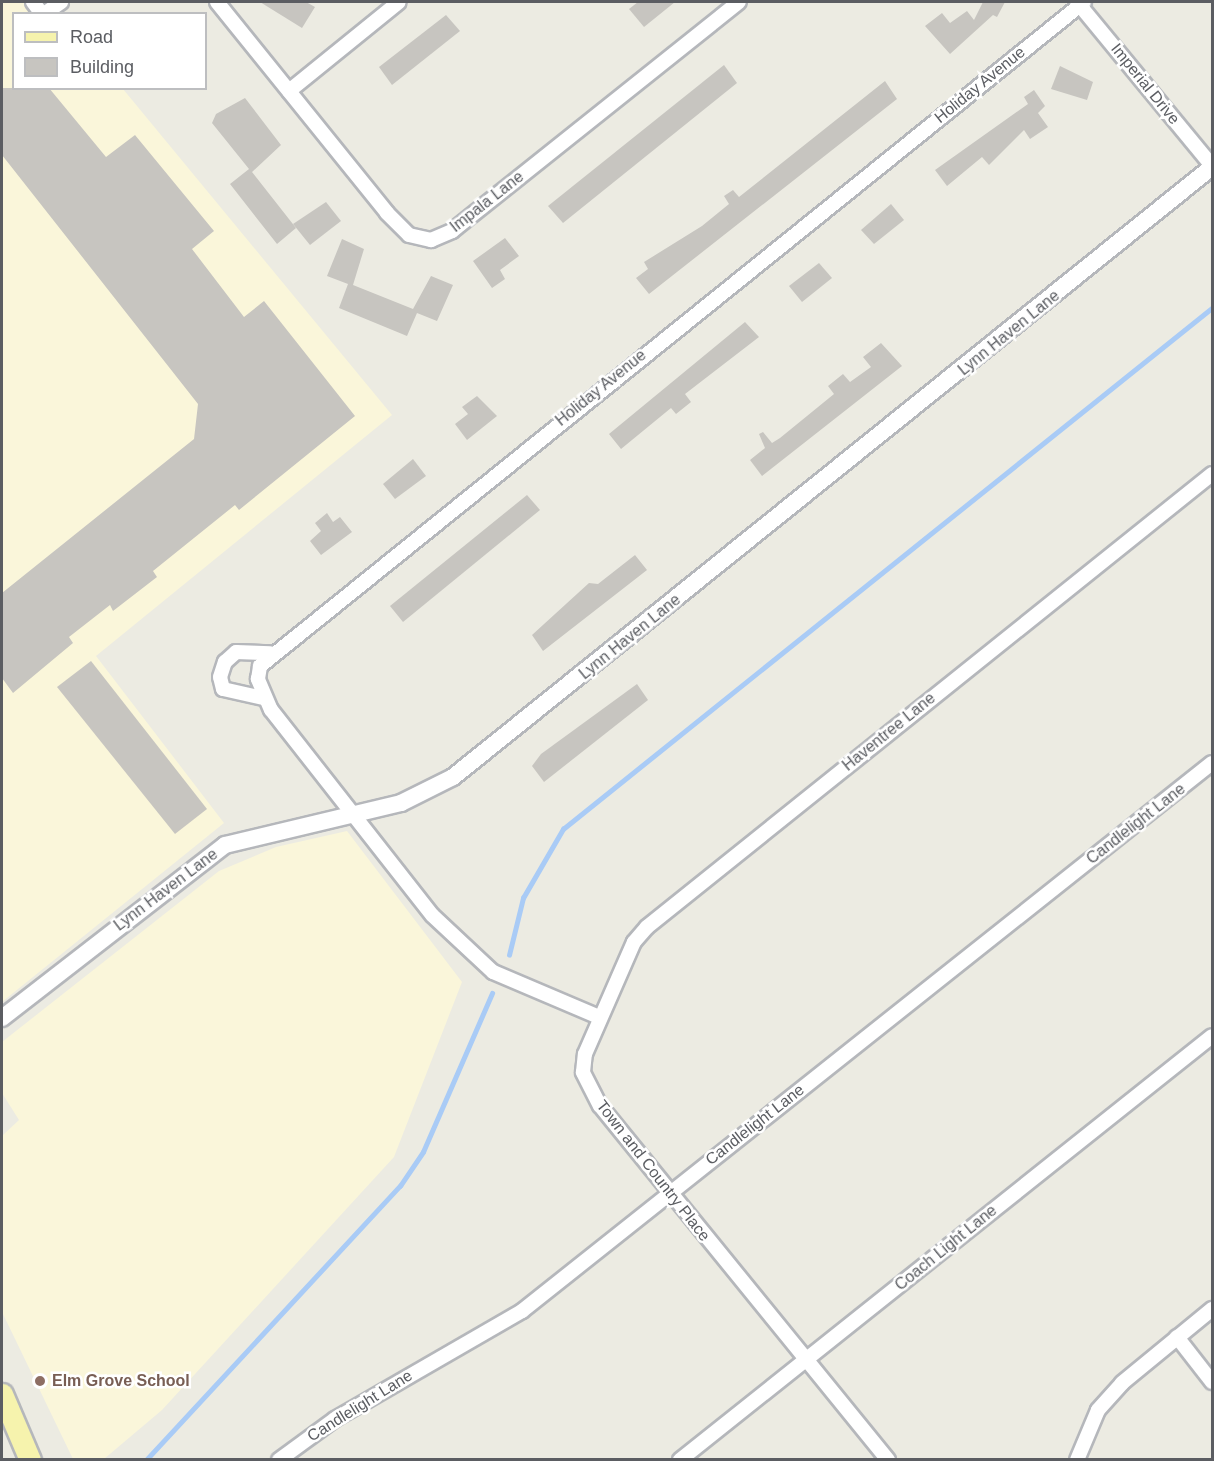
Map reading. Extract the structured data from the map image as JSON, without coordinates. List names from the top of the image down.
{
  "streets": {
    "street": [
      "Imperial Drive",
      "Holiday Avenue",
      "Impala Lane",
      "Lynn Haven Lane",
      "Haventree Lane",
      "Candlelight Lane",
      "Town and Country Place",
      "Coach Light Lane"
    ]
  },
  "crossings": [
    ["Imperial Drive", "Holiday Avenue"],
    ["Imperial Drive", "Lynn Haven Lane"],
    ["Haventree Lane", "Town and Country Place"],
    ["Candlelight Lane", "Town and Country Place"],
    ["Town and Country Place", "Coach Light Lane"]
  ],
  "places": ["Elm Grove School"],
  "legend": ["Road", "Building"]
}
